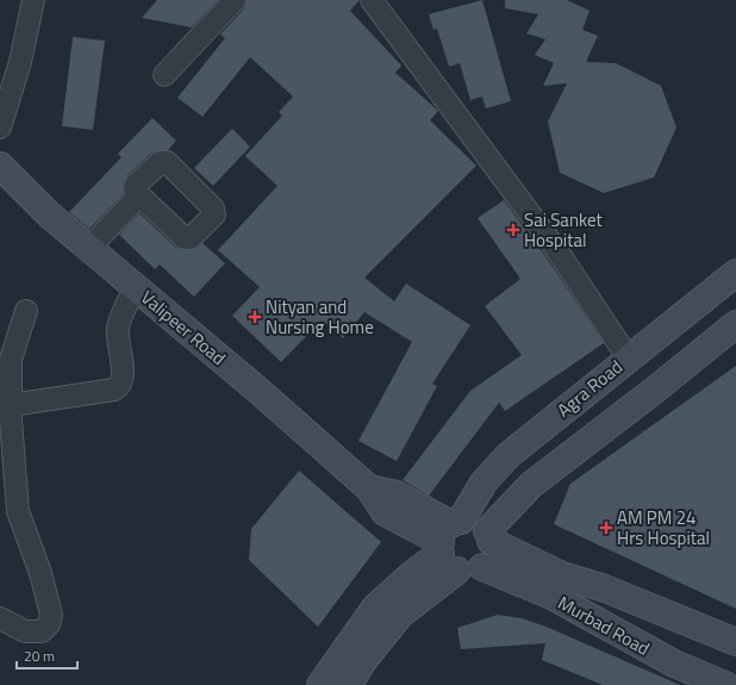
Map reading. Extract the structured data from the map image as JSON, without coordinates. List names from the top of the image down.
{
  "streets": {
    "main road": ["Valipeer Road", "Agra Road", "Murbad Road"]
  },
  "crossings": [
    ["Valipeer Road", "Agra Road"],
    ["Agra Road", "Murbad Road"]
  ],
  "places": {
    "health": ["Sai Sanket Hospital", "Nityan and Nursing Home", "AM PM 24 Hrs Hospital"]
  },
  "scale_bar": "20 m"
}
